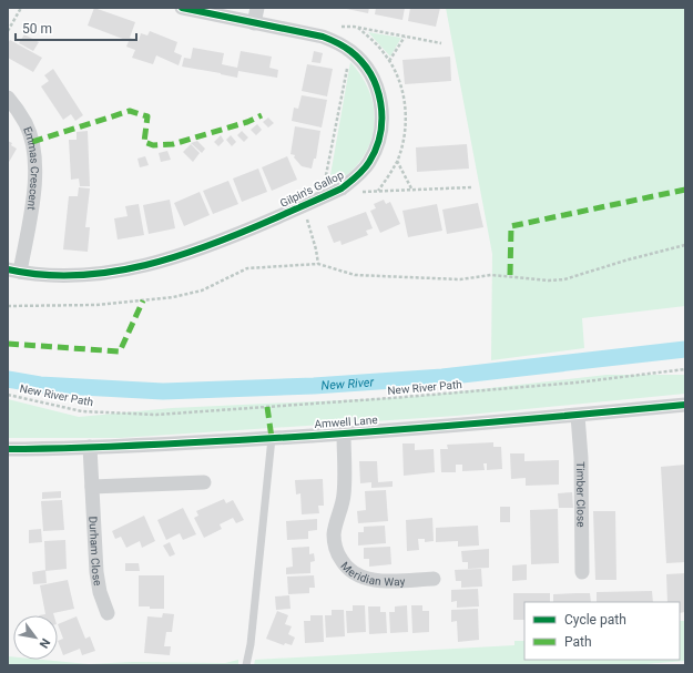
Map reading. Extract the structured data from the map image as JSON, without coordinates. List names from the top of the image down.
{
  "streets": {
    "street": [
      "Emmas Crescent",
      "Gilpin's Gallop",
      "Amwell Lane",
      "Timber Close",
      "Durham Close",
      "Meridian Way"
    ],
    "path": ["New River Path"]
  },
  "crossings": [
    ["Emmas Crescent", "Gilpin's Gallop"],
    ["Amwell Lane", "Timber Close"],
    ["Amwell Lane", "Durham Close"],
    ["Amwell Lane", "Meridian Way"]
  ],
  "water": ["New River"],
  "legend": ["Cycle path", "Path"],
  "scale_bar": "50 m",
  "north": "bottom right"
}
